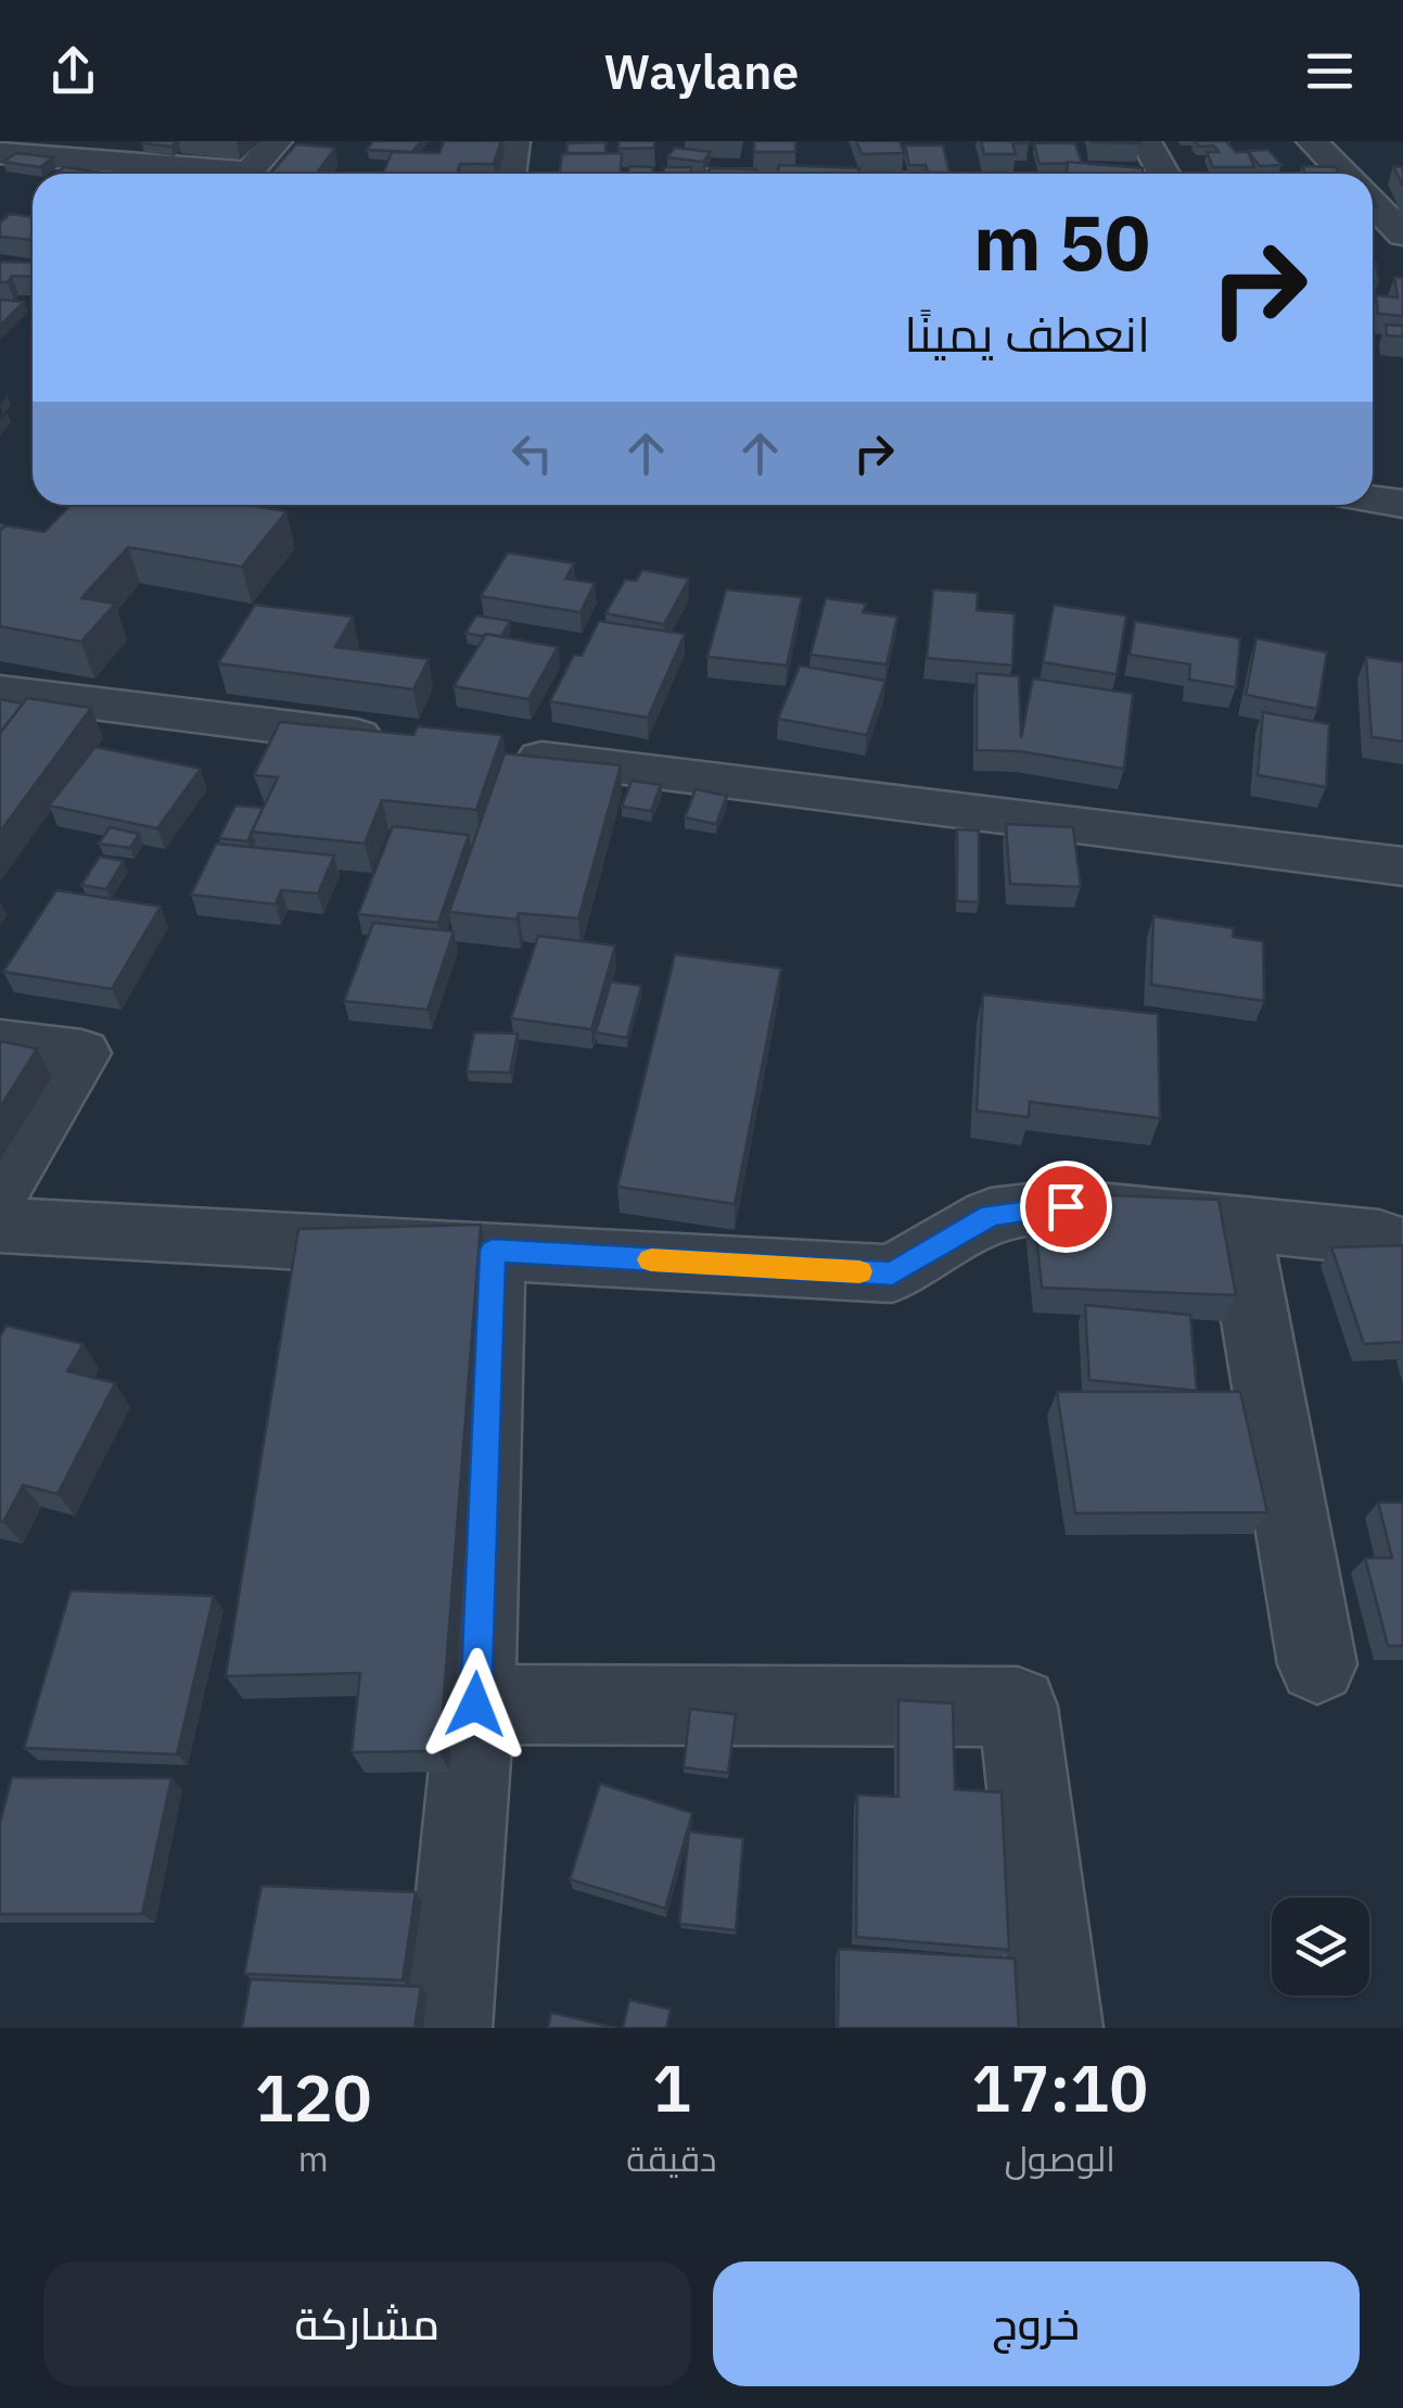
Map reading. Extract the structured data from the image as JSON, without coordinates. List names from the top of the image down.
{
  "page": {
    "header": "Waylane",
    "turn": ["50 m", "انعطف يمينًا"],
    "eta": [
      "17:10",
      "الوصول",
      "1",
      "دقيقة",
      "120",
      "m"
    ],
    "buttons": ["خروج", "مشاركة"]
  }
}
